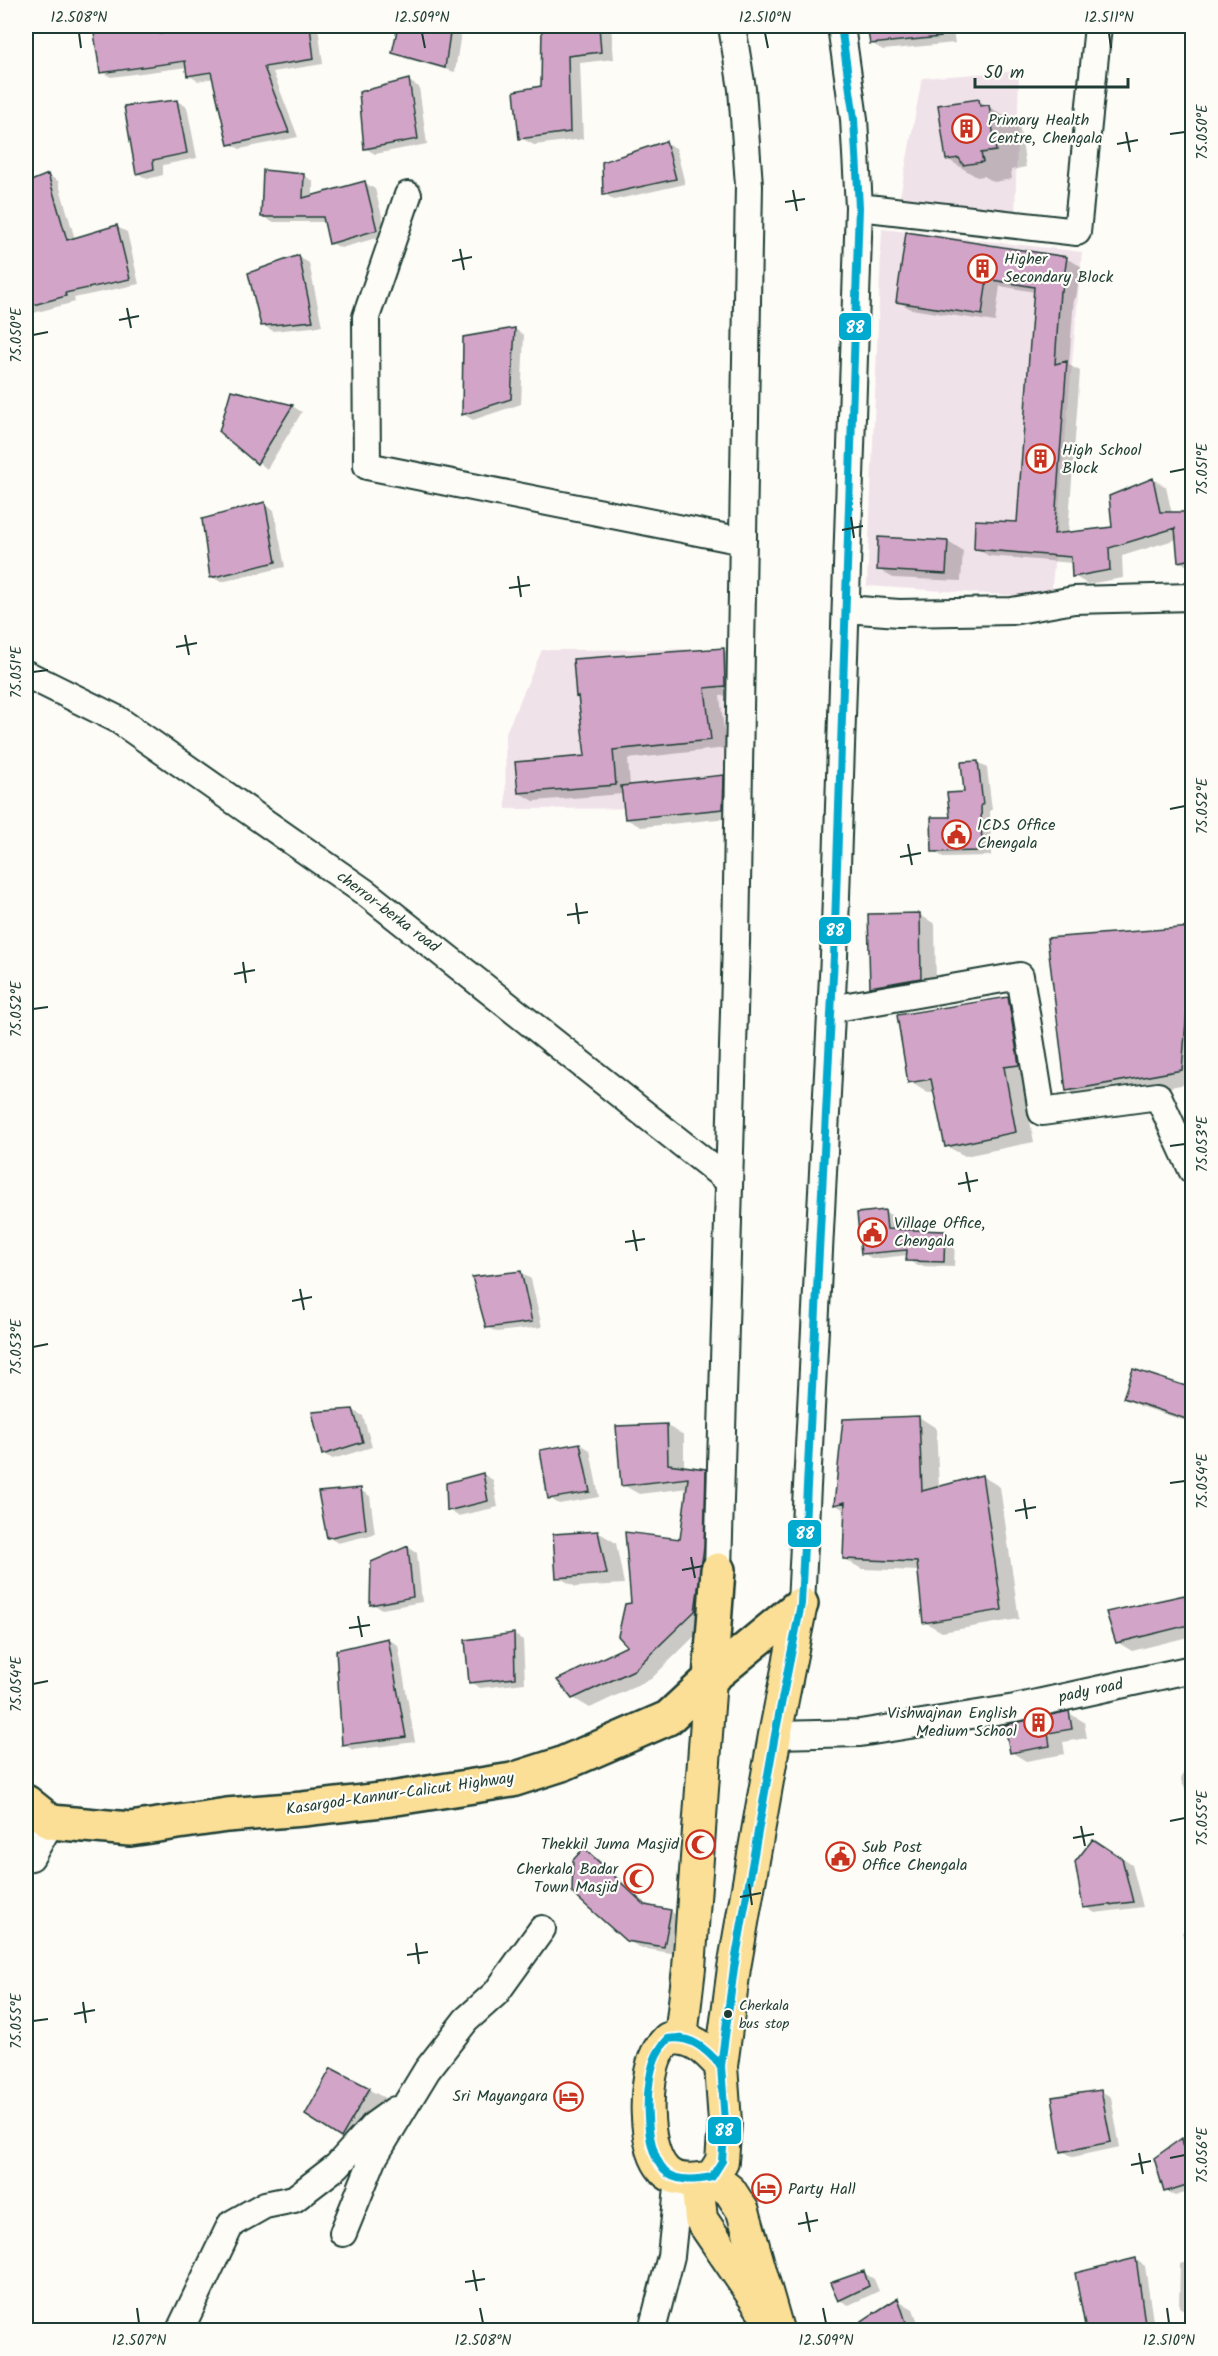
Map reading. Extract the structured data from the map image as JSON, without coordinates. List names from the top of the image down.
{
  "streets": {
    "highway": ["Kasargod-Kannur-Calicut Highway"],
    "street": ["cherror-berka road", "pady road"]
  },
  "places": {
    "building": [
      "Primary Health Centre, Chengala",
      "Higher Secondary Block",
      "High School Block",
      "Vishwajnan English Medium School"
    ],
    "public building": ["ICDS Office Chengala", "Village Office, Chengala", "Sub Post Office Chengala"],
    "mosque": ["Thekkil Juma Masjid", "Cherkala Badar Town Masjid"],
    "other": ["Cherkala bus stop"],
    "hotel": ["Sri Mayangara", "Party Hall"]
  },
  "lines": ["transit line 88"],
  "scale_bar": "50 m",
  "coordinates": [
    "12.508°N",
    "12.509°N",
    "12.510°N",
    "12.511°N",
    "75.050°E",
    "75.051°E",
    "75.052°E",
    "75.053°E",
    "75.054°E",
    "75.055°E",
    "75.056°E",
    "12.507°N"
  ]
}
